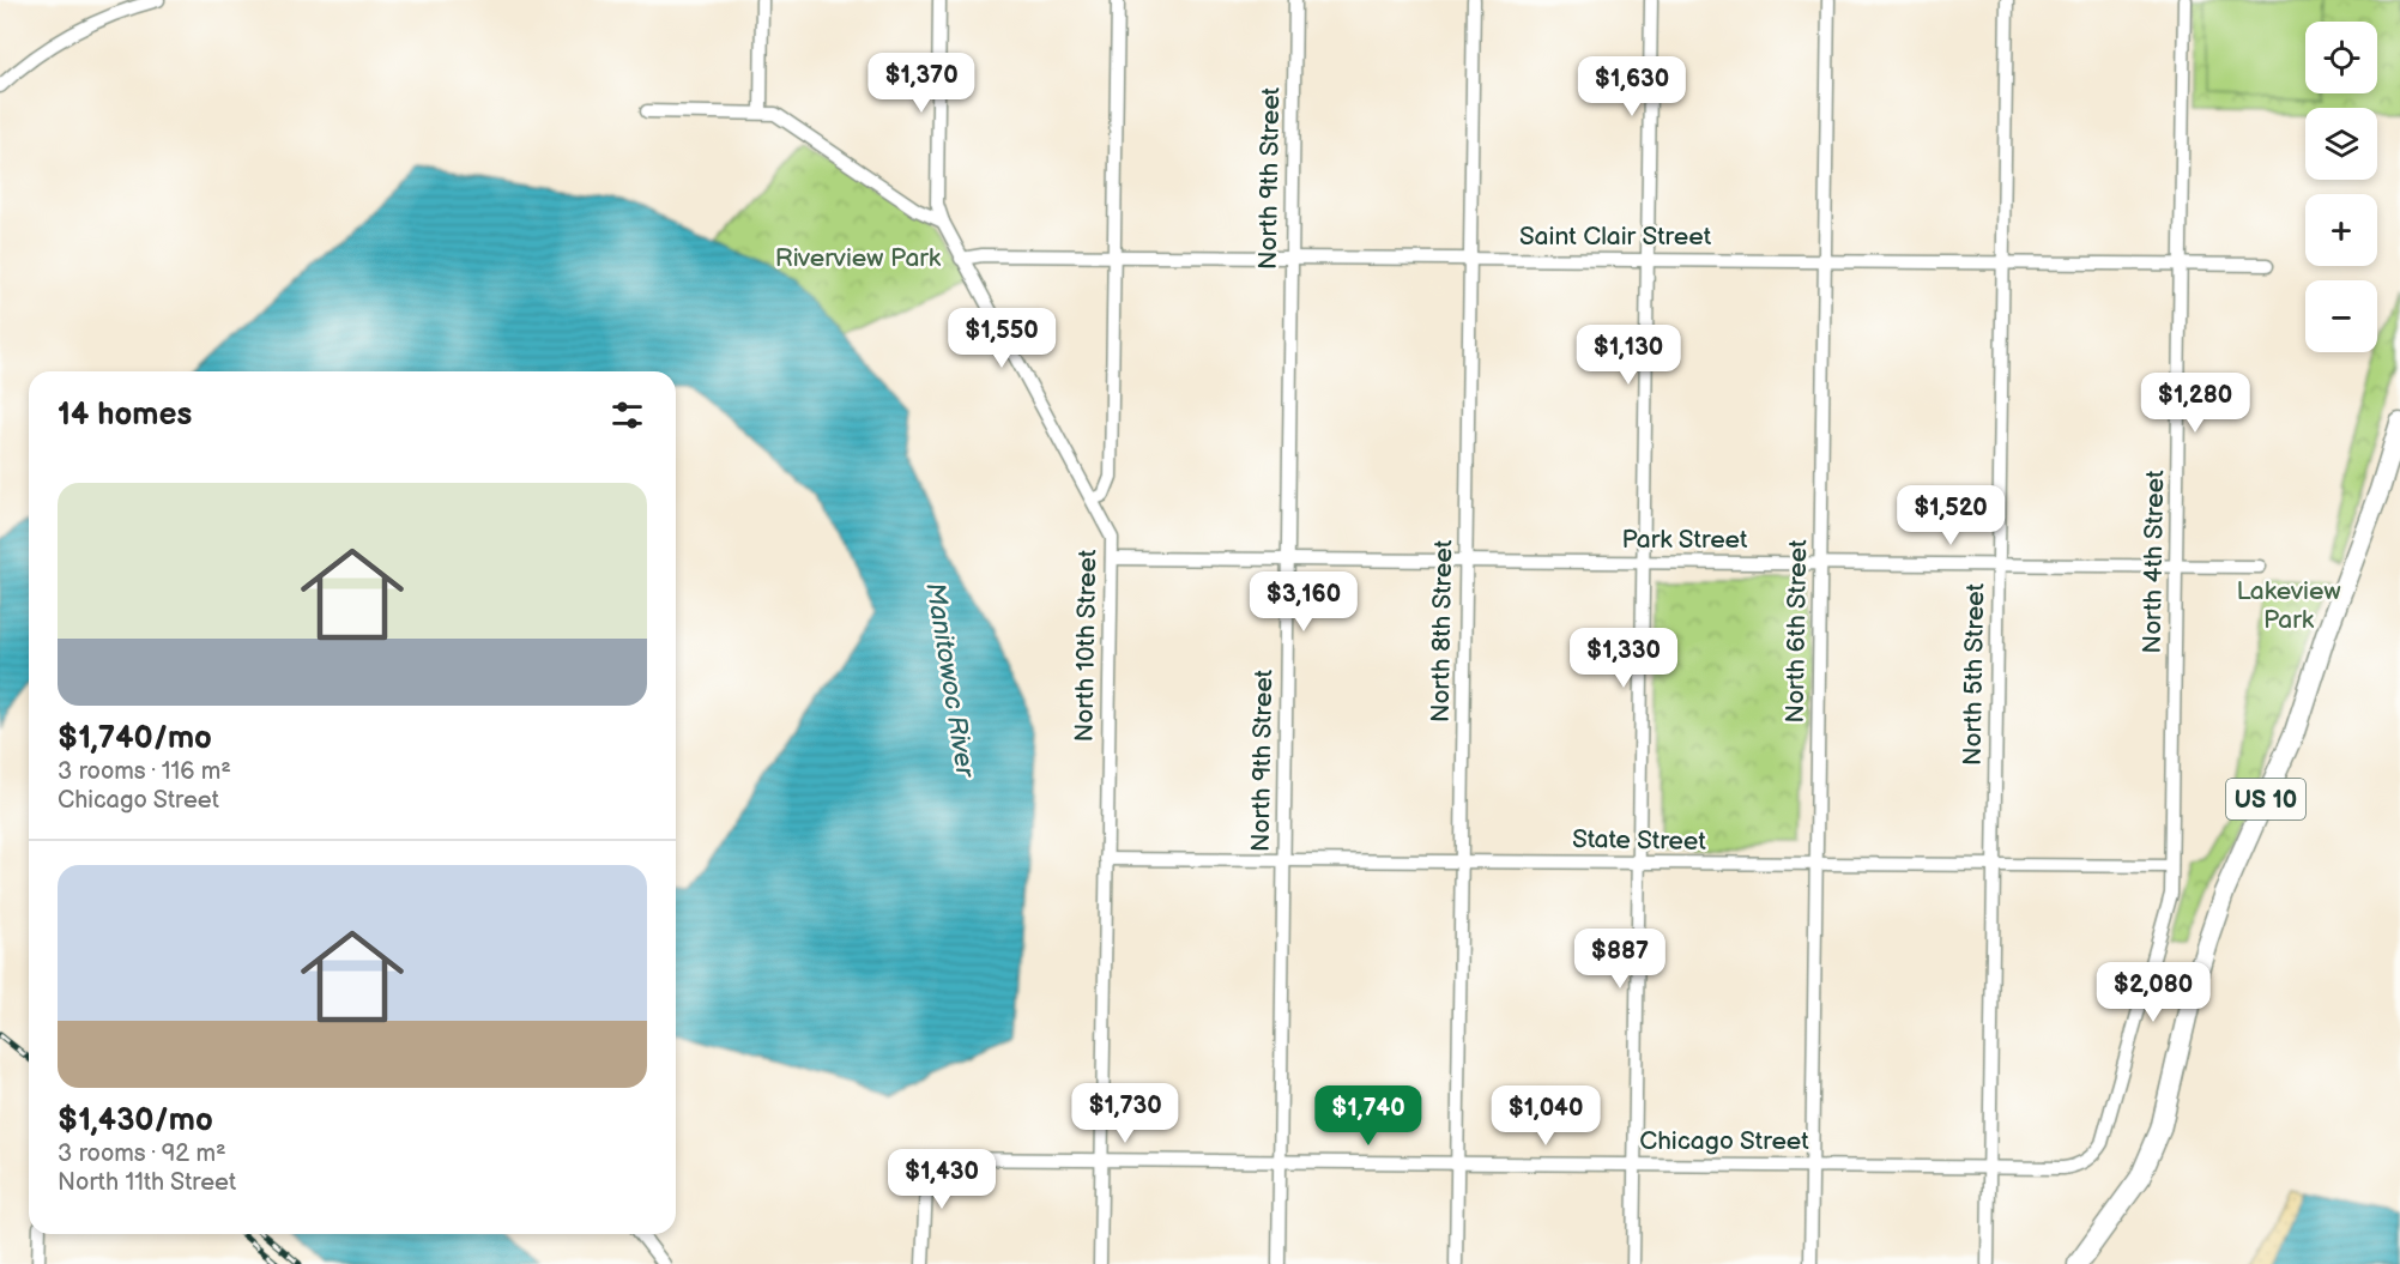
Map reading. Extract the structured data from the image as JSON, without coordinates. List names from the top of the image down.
{
  "streets": {
    "main road": ["US 10"],
    "street": [
      "North 9th Street",
      "Saint Clair Street",
      "Park Street",
      "North 4th Street",
      "North 8th Street",
      "North 6th Street",
      "North 10th Street",
      "North 5th Street",
      "State Street",
      "Chicago Street"
    ]
  },
  "crossings": [
    ["North 9th Street", "Saint Clair Street"],
    ["North 9th Street", "Park Street"],
    ["North 9th Street", "State Street"],
    ["North 9th Street", "Chicago Street"],
    ["Saint Clair Street", "North 4th Street"],
    ["Saint Clair Street", "North 8th Street"],
    ["Saint Clair Street", "North 6th Street"],
    ["Saint Clair Street", "North 10th Street"],
    ["Saint Clair Street", "North 5th Street"],
    ["Park Street", "North 4th Street"],
    ["Park Street", "North 8th Street"],
    ["Park Street", "North 6th Street"],
    ["Park Street", "North 10th Street"],
    ["Park Street", "North 5th Street"],
    ["North 4th Street", "State Street"],
    ["North 4th Street", "Chicago Street"],
    ["North 8th Street", "State Street"],
    ["North 8th Street", "Chicago Street"],
    ["North 6th Street", "State Street"],
    ["North 6th Street", "Chicago Street"],
    ["North 10th Street", "State Street"],
    ["North 10th Street", "Chicago Street"],
    ["North 5th Street", "State Street"],
    ["North 5th Street", "Chicago Street"]
  ],
  "water": ["Manitowoc River"],
  "parks": ["Riverview Park", "Lakeview Park"],
  "page": {
    "map_buttons": ["+", "−"],
    "price": [
      "$1,370",
      "$1,630",
      "$1,550",
      "$1,130",
      "$1,280",
      "$1,520",
      "$3,160",
      "$1,330",
      "$887",
      "$2,080",
      "$1,730",
      "$1,740",
      "$1,040",
      "$1,430"
    ],
    "heading": "14 homes",
    "list": [
      {
        "name": "$1,740/mo",
        "note": "3 rooms · 116 m² · Chicago Street"
      },
      {
        "name": "$1,430/mo",
        "note": "3 rooms · 92 m² · North 11th Street"
      }
    ]
  }
}
